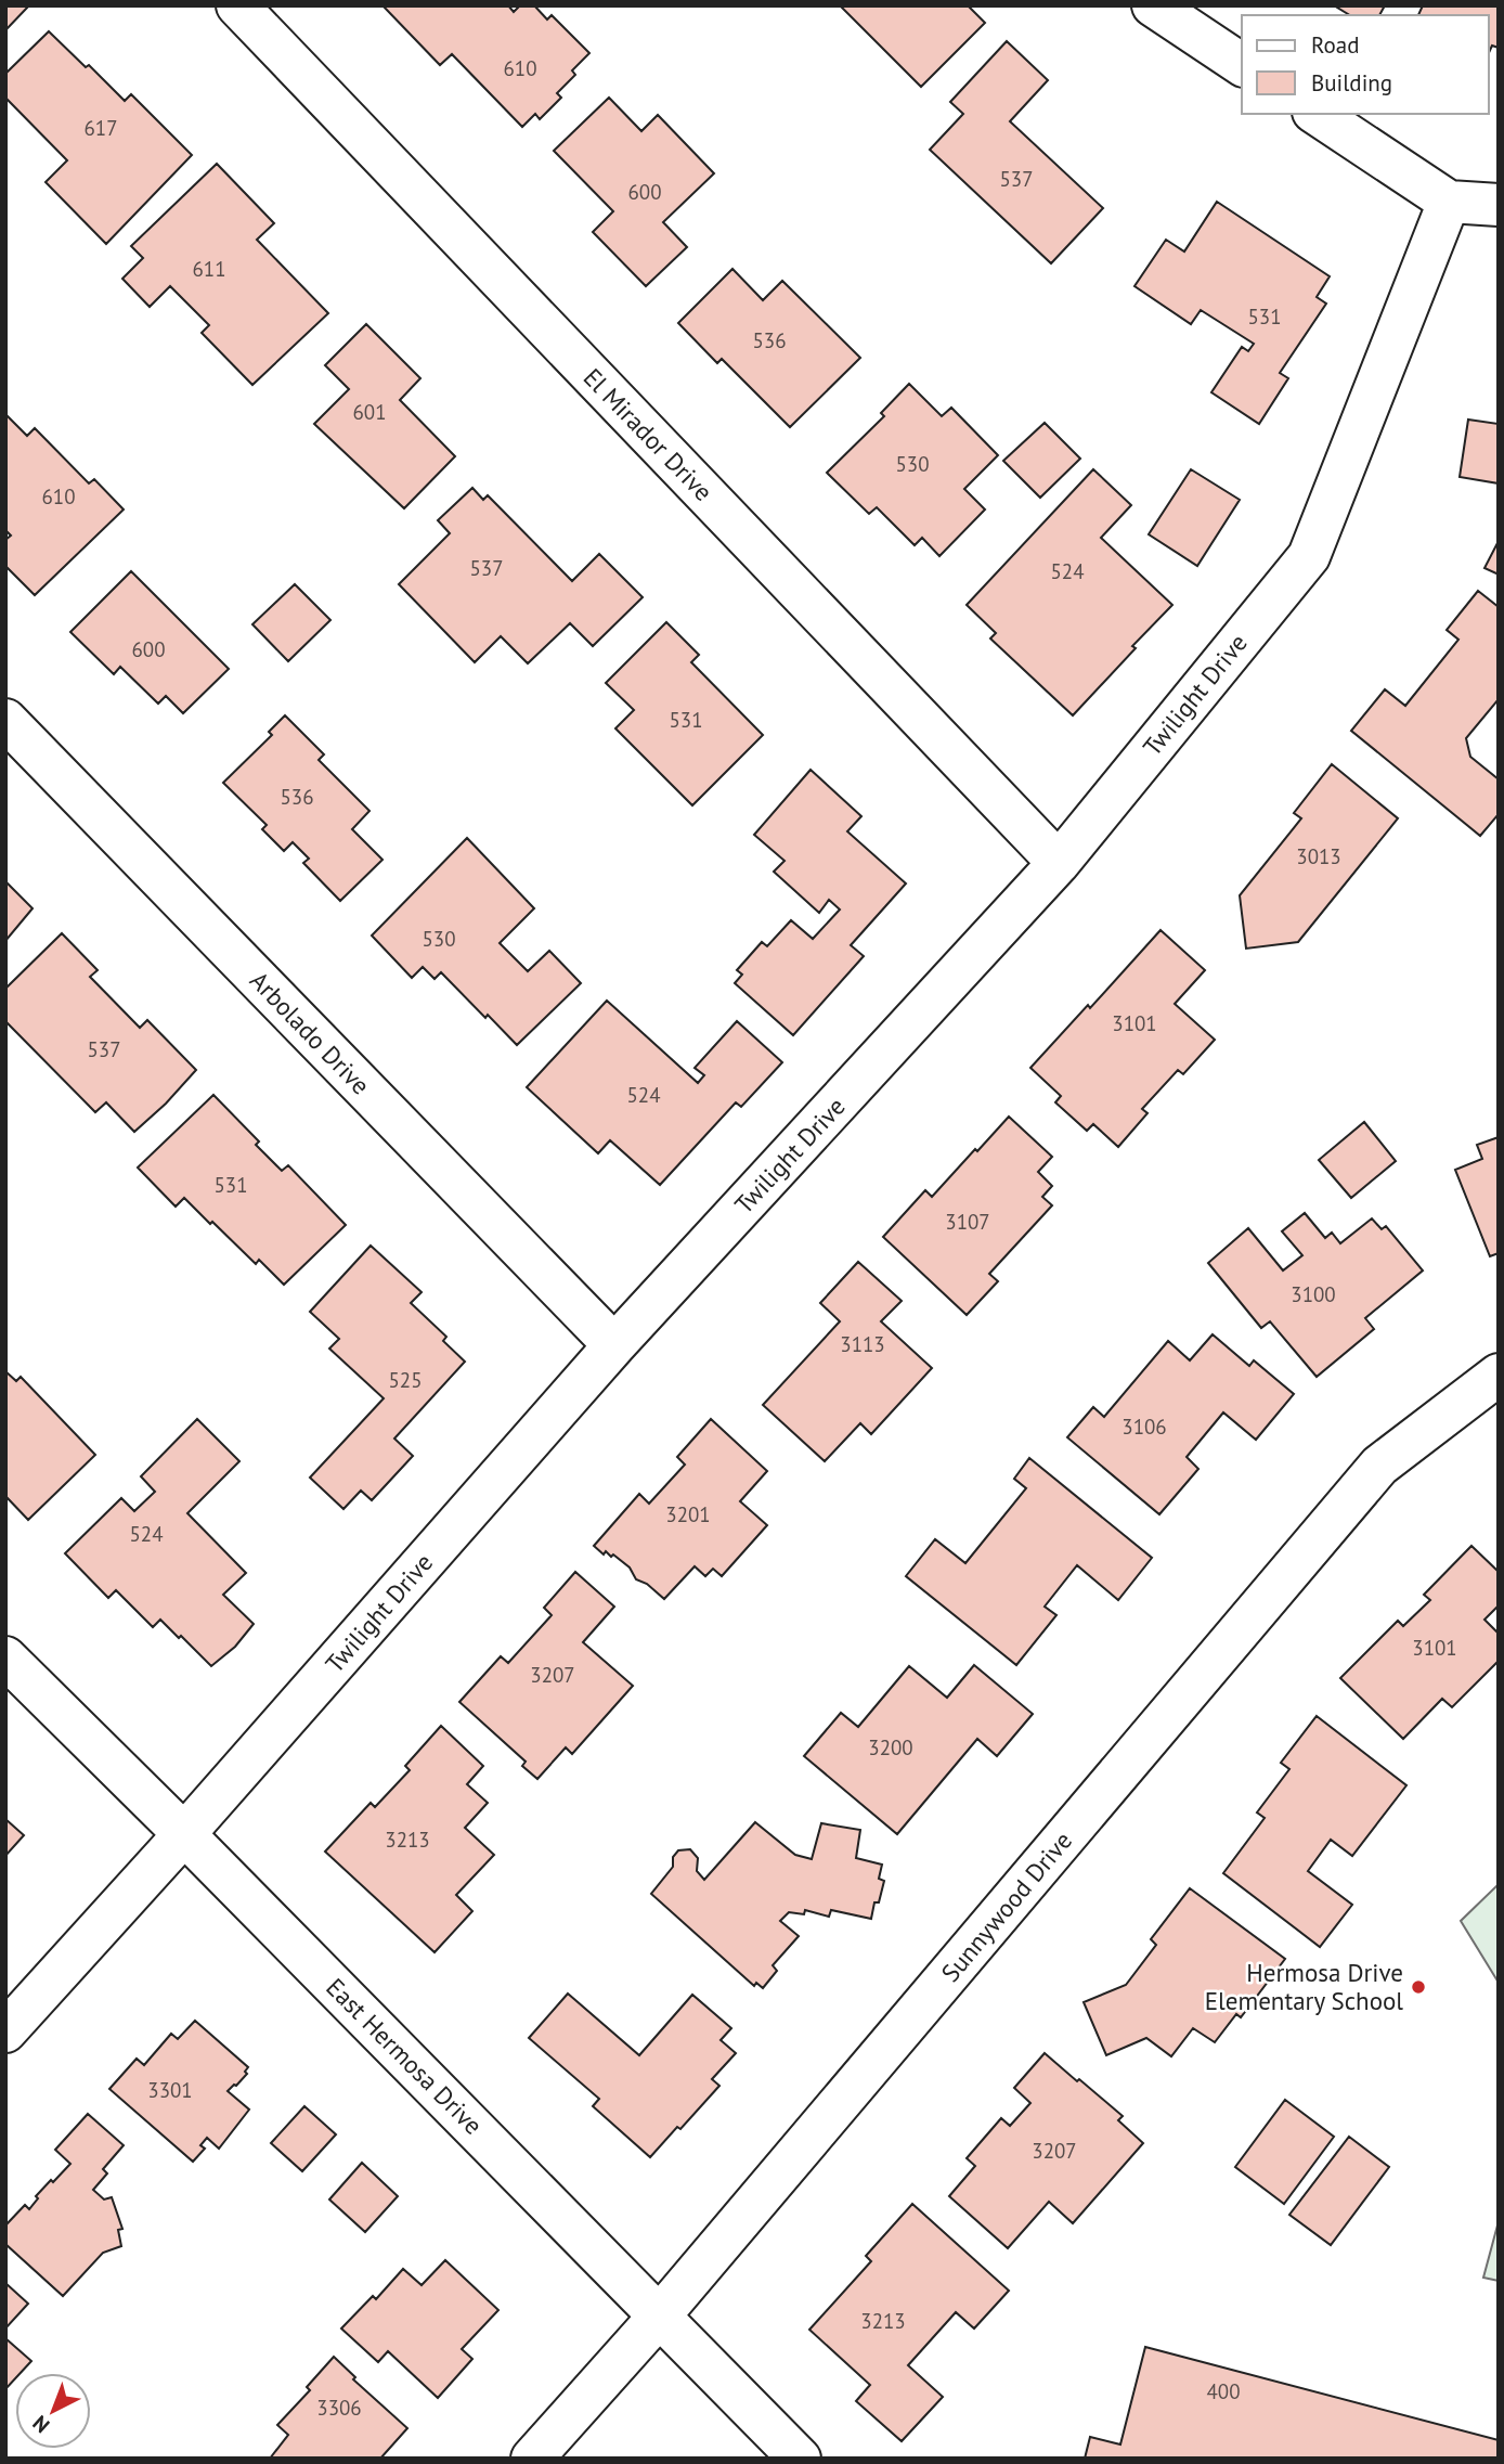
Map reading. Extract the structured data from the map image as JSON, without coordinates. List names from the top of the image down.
{
  "streets": {
    "street": [
      "El Mirador Drive",
      "Twilight Drive",
      "Arbolado Drive",
      "Sunnywood Drive",
      "East Hermosa Drive"
    ]
  },
  "crossings": [
    ["El Mirador Drive", "Twilight Drive"],
    ["Twilight Drive", "Arbolado Drive"],
    ["Twilight Drive", "East Hermosa Drive"],
    ["Sunnywood Drive", "East Hermosa Drive"]
  ],
  "places": ["Hermosa Drive Elementary School"],
  "house_numbers": [
    "610",
    "617",
    "537",
    "600",
    "611",
    "531",
    "536",
    "601",
    "530",
    "610",
    "537",
    "524",
    "600",
    "531",
    "536",
    "3013",
    "530",
    "3101",
    "537",
    "524",
    "531",
    "3107",
    "3100",
    "3113",
    "525",
    "3106",
    "3201",
    "524",
    "3101",
    "3207",
    "3200",
    "3213",
    "3301",
    "3207",
    "3213",
    "400",
    "3306"
  ],
  "legend": ["Road", "Building"],
  "north": "bottom left"
}
